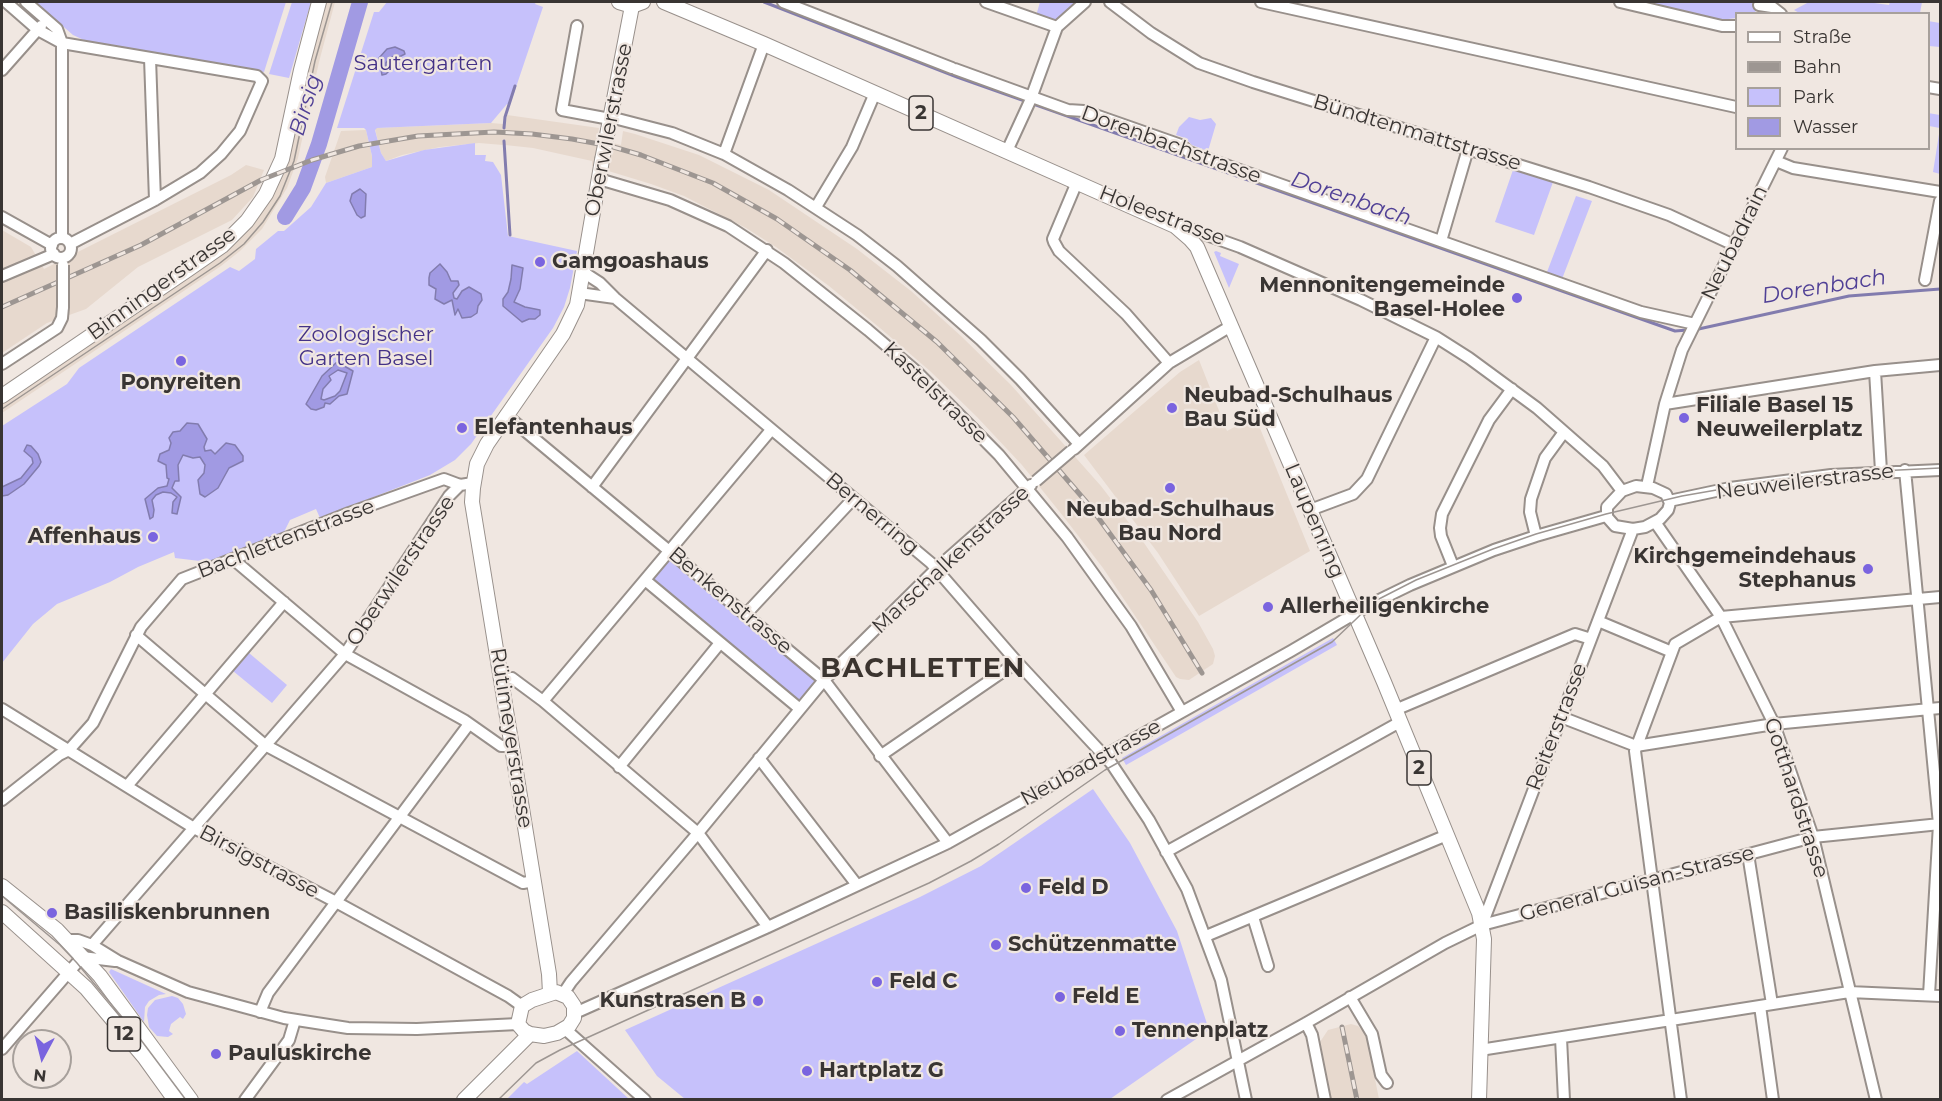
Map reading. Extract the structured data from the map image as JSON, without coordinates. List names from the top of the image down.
{
  "streets": {
    "main road": [
      "2",
      "Oberwilerstrasse",
      "Holeestrasse",
      "Binningerstrasse",
      "Laupenring",
      "Rütimeyerstrasse",
      "12"
    ],
    "street": [
      "Bündtenmattstrasse",
      "Dorenbachstrasse",
      "Neubadrain",
      "Kastelstrasse",
      "Neuweilerstrasse",
      "Bernerring",
      "Bachlettenstrasse",
      "Marschalkenstrasse",
      "Benkenstrasse",
      "Reiterstrasse",
      "Neubadstrasse",
      "Gotthardstrasse",
      "Birsigstrasse",
      "General Guisan-Strasse"
    ]
  },
  "crossings": [
    ["2", "Laupenring"],
    ["2", "Reiterstrasse"],
    ["2", "General Guisan-Strasse"],
    ["Oberwilerstrasse", "Kastelstrasse"],
    ["Oberwilerstrasse", "Bernerring"],
    ["Oberwilerstrasse", "Bachlettenstrasse"],
    ["Oberwilerstrasse", "Benkenstrasse"],
    ["Oberwilerstrasse", "Rütimeyerstrasse"],
    ["Oberwilerstrasse", "Birsigstrasse"],
    ["Bündtenmattstrasse", "Neubadrain"],
    ["Dorenbachstrasse", "Neubadrain"],
    ["Holeestrasse", "Neuweilerstrasse"],
    ["Holeestrasse", "Laupenring"],
    ["Holeestrasse", "Reiterstrasse"],
    ["Holeestrasse", "Neubadstrasse"],
    ["Holeestrasse", "Gotthardstrasse"],
    ["Kastelstrasse", "Marschalkenstrasse"],
    ["Kastelstrasse", "Neubadstrasse"],
    ["Neuweilerstrasse", "Reiterstrasse"],
    ["Neuweilerstrasse", "Neubadstrasse"],
    ["Neuweilerstrasse", "Gotthardstrasse"],
    ["Bernerring", "Marschalkenstrasse"],
    ["Bernerring", "Neubadstrasse"],
    ["Bernerring", "General Guisan-Strasse"],
    ["Laupenring", "Marschalkenstrasse"],
    ["Laupenring", "Reiterstrasse"],
    ["Laupenring", "Neubadstrasse"],
    ["Laupenring", "General Guisan-Strasse"],
    ["Bachlettenstrasse", "Rütimeyerstrasse"],
    ["Bachlettenstrasse", "Birsigstrasse"],
    ["Marschalkenstrasse", "Benkenstrasse"],
    ["Marschalkenstrasse", "Rütimeyerstrasse"],
    ["Marschalkenstrasse", "Neubadstrasse"],
    ["Marschalkenstrasse", "Birsigstrasse"],
    ["Benkenstrasse", "Neubadstrasse"],
    ["Reiterstrasse", "Neubadstrasse"],
    ["Reiterstrasse", "Gotthardstrasse"],
    ["Reiterstrasse", "General Guisan-Strasse"],
    ["Rütimeyerstrasse", "Neubadstrasse"],
    ["Rütimeyerstrasse", "Birsigstrasse"],
    ["Neubadstrasse", "Gotthardstrasse"],
    ["Neubadstrasse", "Birsigstrasse"],
    ["Gotthardstrasse", "General Guisan-Strasse"]
  ],
  "districts": ["BACHLETTEN"],
  "water": ["Birsig", "Dorenbach"],
  "parks": ["Sautergarten", "Zoologischer Garten Basel"],
  "places": [
    "Gamgoashaus",
    "Mennonitengemeinde Basel-Holee",
    "Ponyreiten",
    "Neubad-Schulhaus Bau Süd",
    "Filiale Basel 15 Neuweilerplatz",
    "Elefantenhaus",
    "Neubad-Schulhaus Bau Nord",
    "Affenhaus",
    "Kirchgemeindehaus Stephanus",
    "Allerheiligenkirche",
    "Feld D",
    "Basiliskenbrunnen",
    "Schützenmatte",
    "Feld C",
    "Feld E",
    "Kunstrasen B",
    "Tennenplatz",
    "Pauluskirche",
    "Hartplatz G"
  ],
  "legend": [
    "Straße",
    "Bahn",
    "Park",
    "Wasser"
  ],
  "north": "bottom"
}
